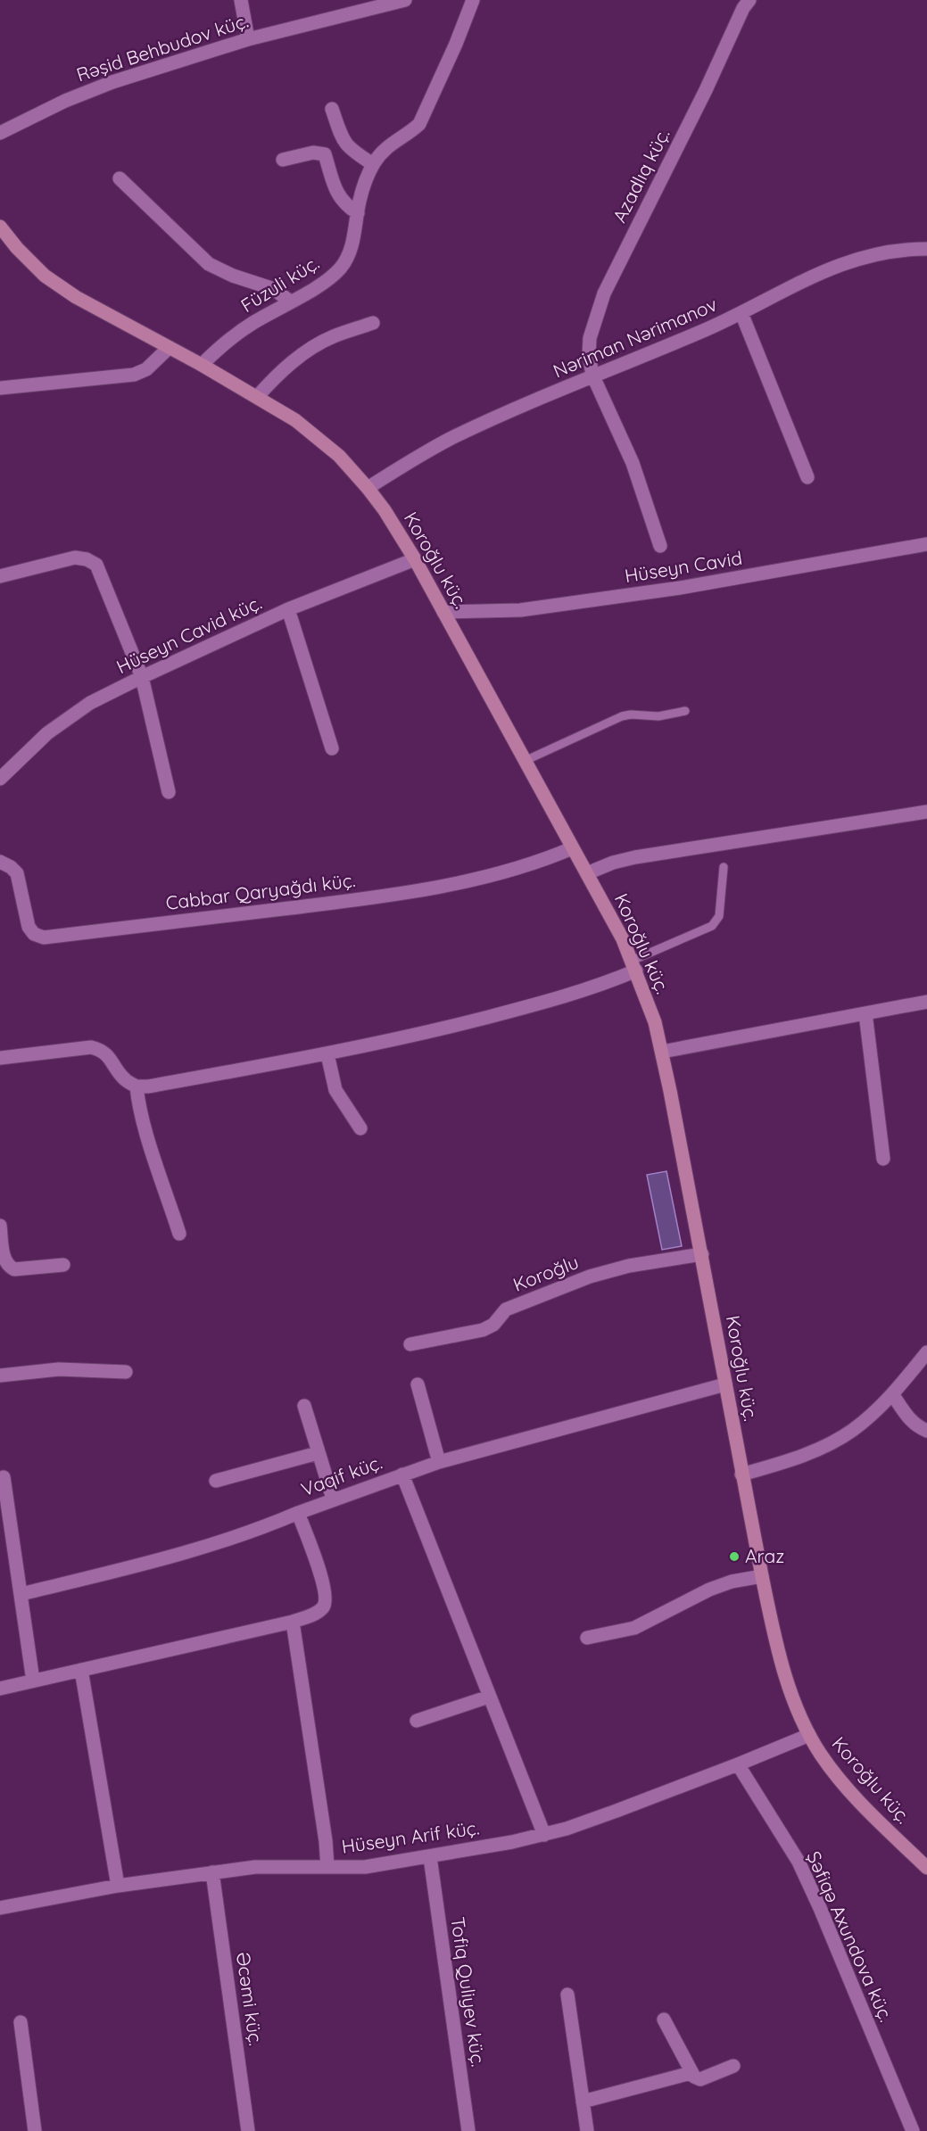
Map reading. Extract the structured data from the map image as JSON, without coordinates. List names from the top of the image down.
{
  "streets": {
    "street": [
      "Rəşid Behbudov küç.",
      "Azadlıq küç.",
      "Füzuli küç.",
      "Nəriman Nərimanov",
      "Koroğlu küç.",
      "Hüseyn Cavid",
      "Hüseyn Cavid küç.",
      "Cabbar Qaryağdı küç.",
      "Koroğlu",
      "Vaqif küç.",
      "Hüseyn Arif küç.",
      "Şəfiqə Axundova küç.",
      "Tofiq Quliyev küç.",
      "Əcəmi küç."
    ]
  },
  "crossings": [
    ["Azadlıq küç.", "Nəriman Nərimanov"],
    ["Füzuli küç.", "Koroğlu küç."],
    ["Nəriman Nərimanov", "Koroğlu küç."],
    ["Koroğlu küç.", "Hüseyn Cavid"],
    ["Koroğlu küç.", "Hüseyn Cavid küç."],
    ["Koroğlu küç.", "Cabbar Qaryağdı küç."],
    ["Koroğlu küç.", "Koroğlu"],
    ["Koroğlu küç.", "Vaqif küç."],
    ["Koroğlu küç.", "Hüseyn Arif küç."],
    ["Hüseyn Arif küç.", "Şəfiqə Axundova küç."],
    ["Hüseyn Arif küç.", "Tofiq Quliyev küç."],
    ["Hüseyn Arif küç.", "Əcəmi küç."]
  ],
  "places": ["Araz"]
}
